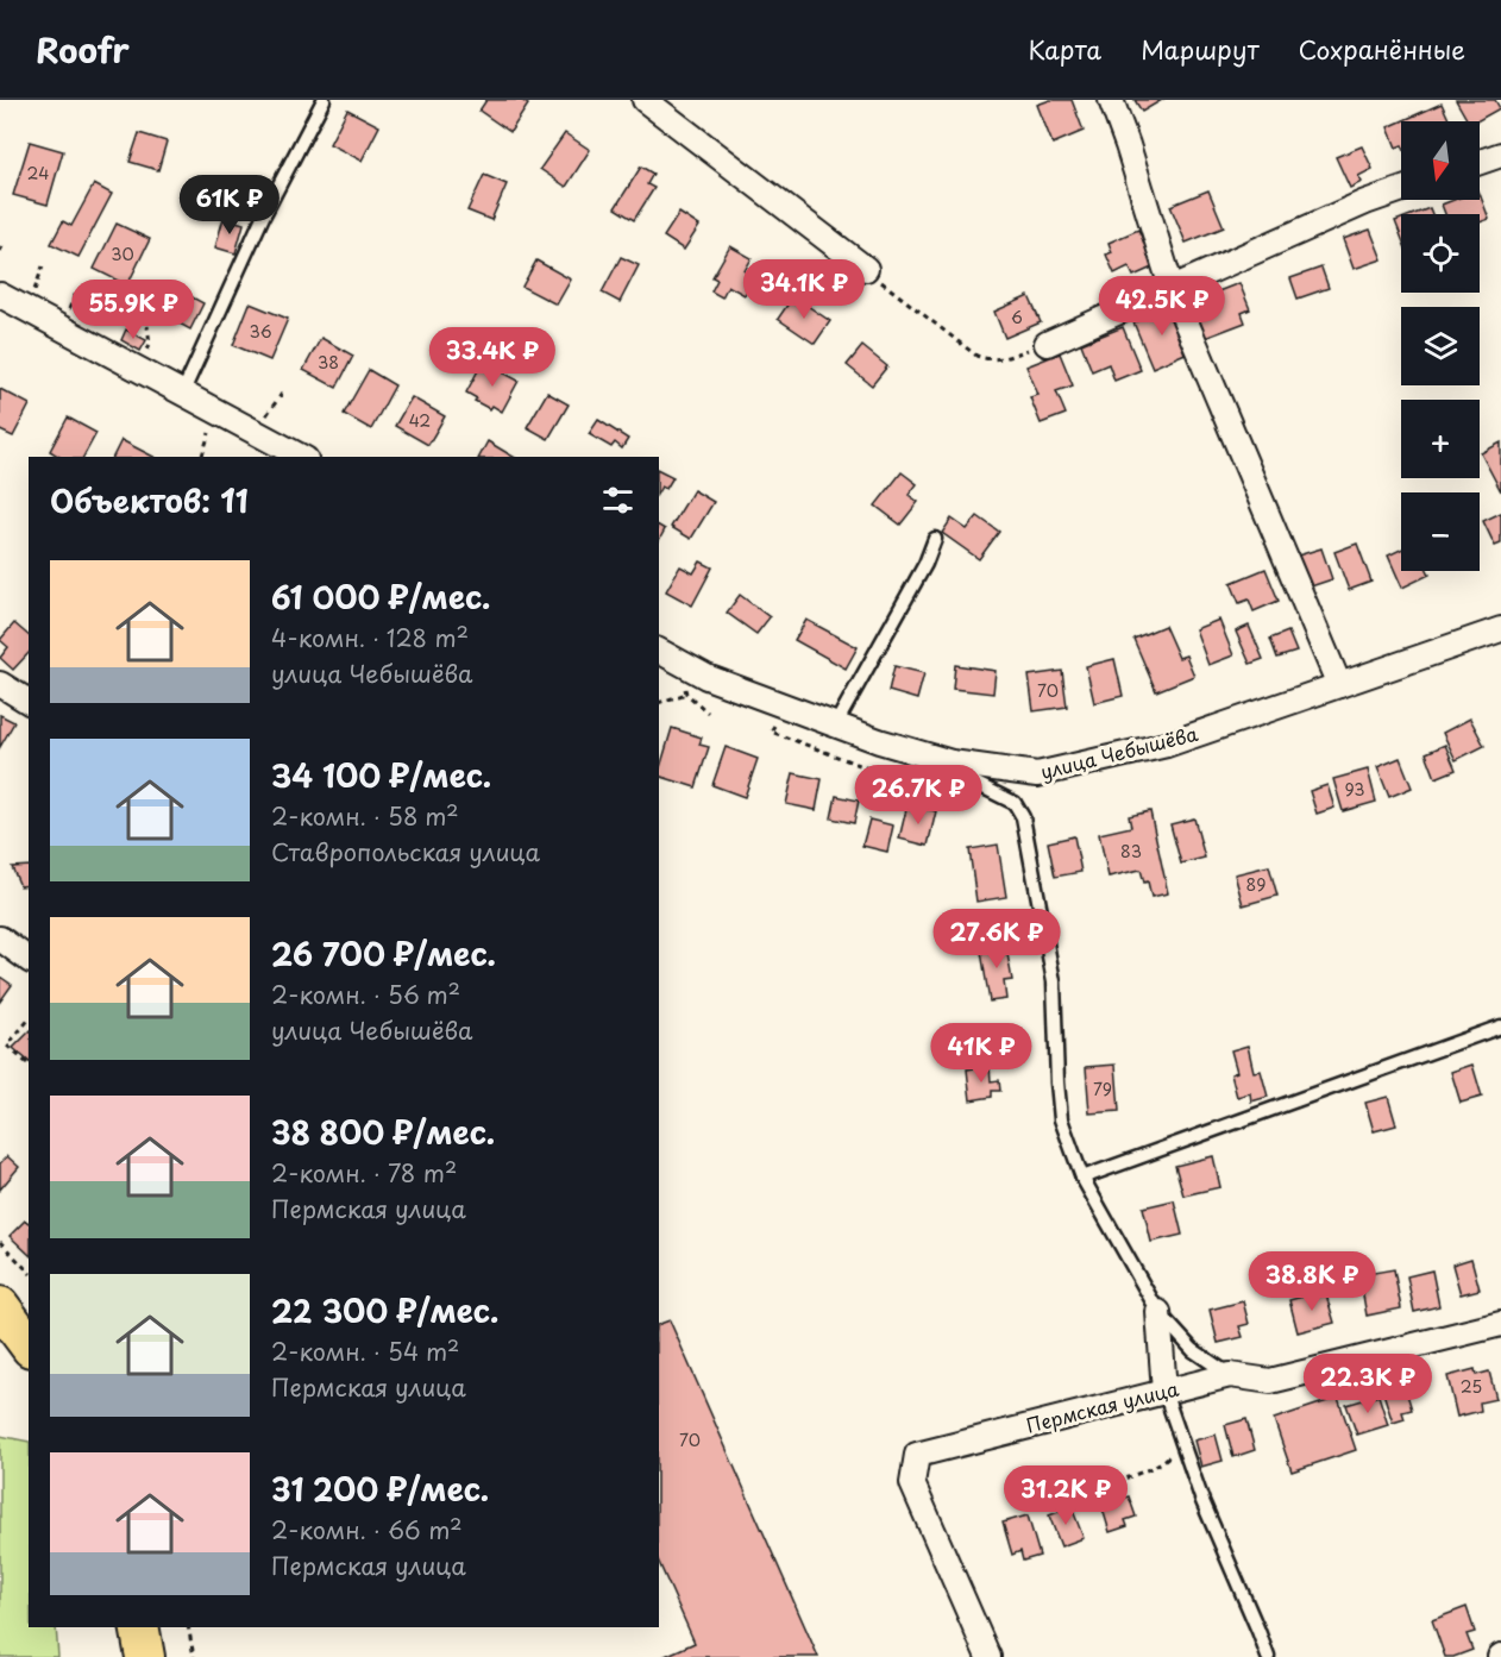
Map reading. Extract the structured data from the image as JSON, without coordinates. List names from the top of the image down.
{
  "streets": {
    "street": ["улица Чебышёва", "Пермская улица"]
  },
  "house_numbers": [
    "24",
    "30",
    "6",
    "36",
    "38",
    "42",
    "70",
    "93",
    "83",
    "89",
    "79",
    "25",
    "70"
  ],
  "north": "bottom",
  "page": {
    "header": "Roofr",
    "nav": ["Карта", "Маршрут", "Сохранённые"],
    "map_buttons": ["+", "−"],
    "price": [
      "61K ₽",
      "34.1K ₽",
      "42.5K ₽",
      "55.9K ₽",
      "33.4K ₽",
      "26.7K ₽",
      "27.6K ₽",
      "41K ₽",
      "38.8K ₽",
      "22.3K ₽",
      "31.2K ₽"
    ],
    "heading": "Объектов: 11",
    "list": [
      {
        "name": "61 000 ₽/мес.",
        "note": "4-комн. · 128 m² · улица Чебышёва"
      },
      {
        "name": "34 100 ₽/мес.",
        "note": "2-комн. · 58 m² · Ставропольская улица"
      },
      {
        "name": "26 700 ₽/мес.",
        "note": "2-комн. · 56 m² · улица Чебышёва"
      },
      {
        "name": "38 800 ₽/мес.",
        "note": "2-комн. · 78 m² · Пермская улица"
      },
      {
        "name": "22 300 ₽/мес.",
        "note": "2-комн. · 54 m² · Пермская улица"
      },
      {
        "name": "31 200 ₽/мес.",
        "note": "2-комн. · 66 m² · Пермская улица"
      }
    ]
  }
}
